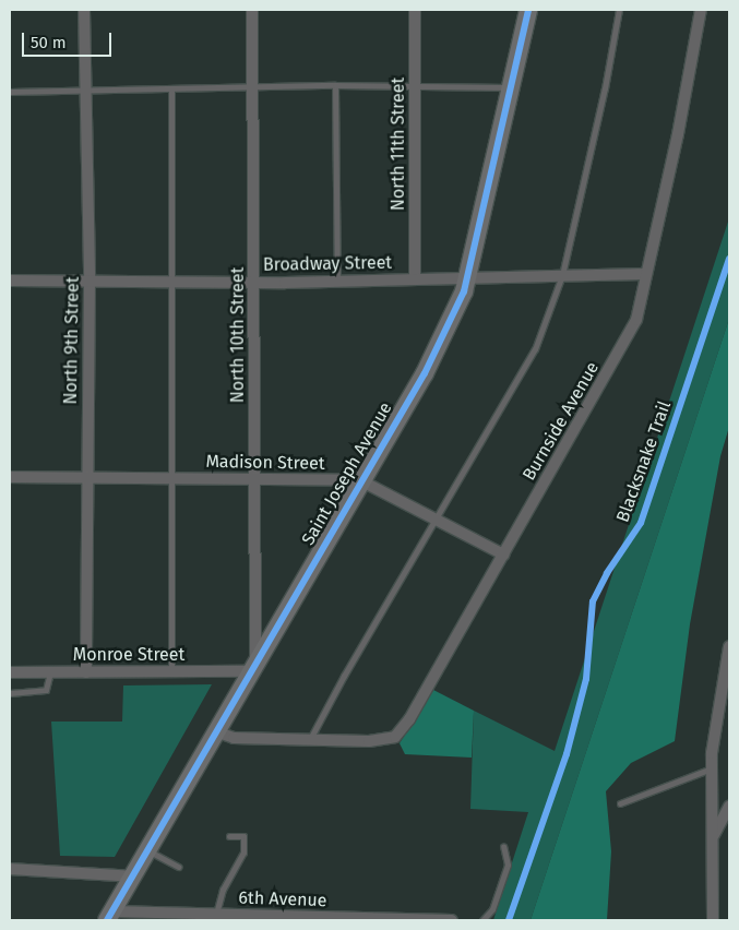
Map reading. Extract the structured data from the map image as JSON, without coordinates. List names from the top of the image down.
{
  "streets": {
    "main road": ["Saint Joseph Avenue"],
    "street": [
      "North 11th Street",
      "Broadway Street",
      "North 10th Street",
      "North 9th Street",
      "Burnside Avenue",
      "Madison Street",
      "Monroe Street",
      "6th Avenue"
    ],
    "cycle path": ["Blacksnake Trail"]
  },
  "crossings": [
    ["North 11th Street", "Broadway Street"],
    ["Broadway Street", "North 10th Street"],
    ["Broadway Street", "North 9th Street"],
    ["Broadway Street", "Burnside Avenue"],
    ["Broadway Street", "Saint Joseph Avenue"],
    ["North 10th Street", "Madison Street"],
    ["North 10th Street", "Saint Joseph Avenue"],
    ["North 10th Street", "Monroe Street"],
    ["North 9th Street", "Madison Street"],
    ["North 9th Street", "Monroe Street"],
    ["Burnside Avenue", "Madison Street"],
    ["Burnside Avenue", "Saint Joseph Avenue"],
    ["Madison Street", "Saint Joseph Avenue"],
    ["Saint Joseph Avenue", "Monroe Street"],
    ["Saint Joseph Avenue", "6th Avenue"]
  ],
  "scale_bar": "50 m"
}
